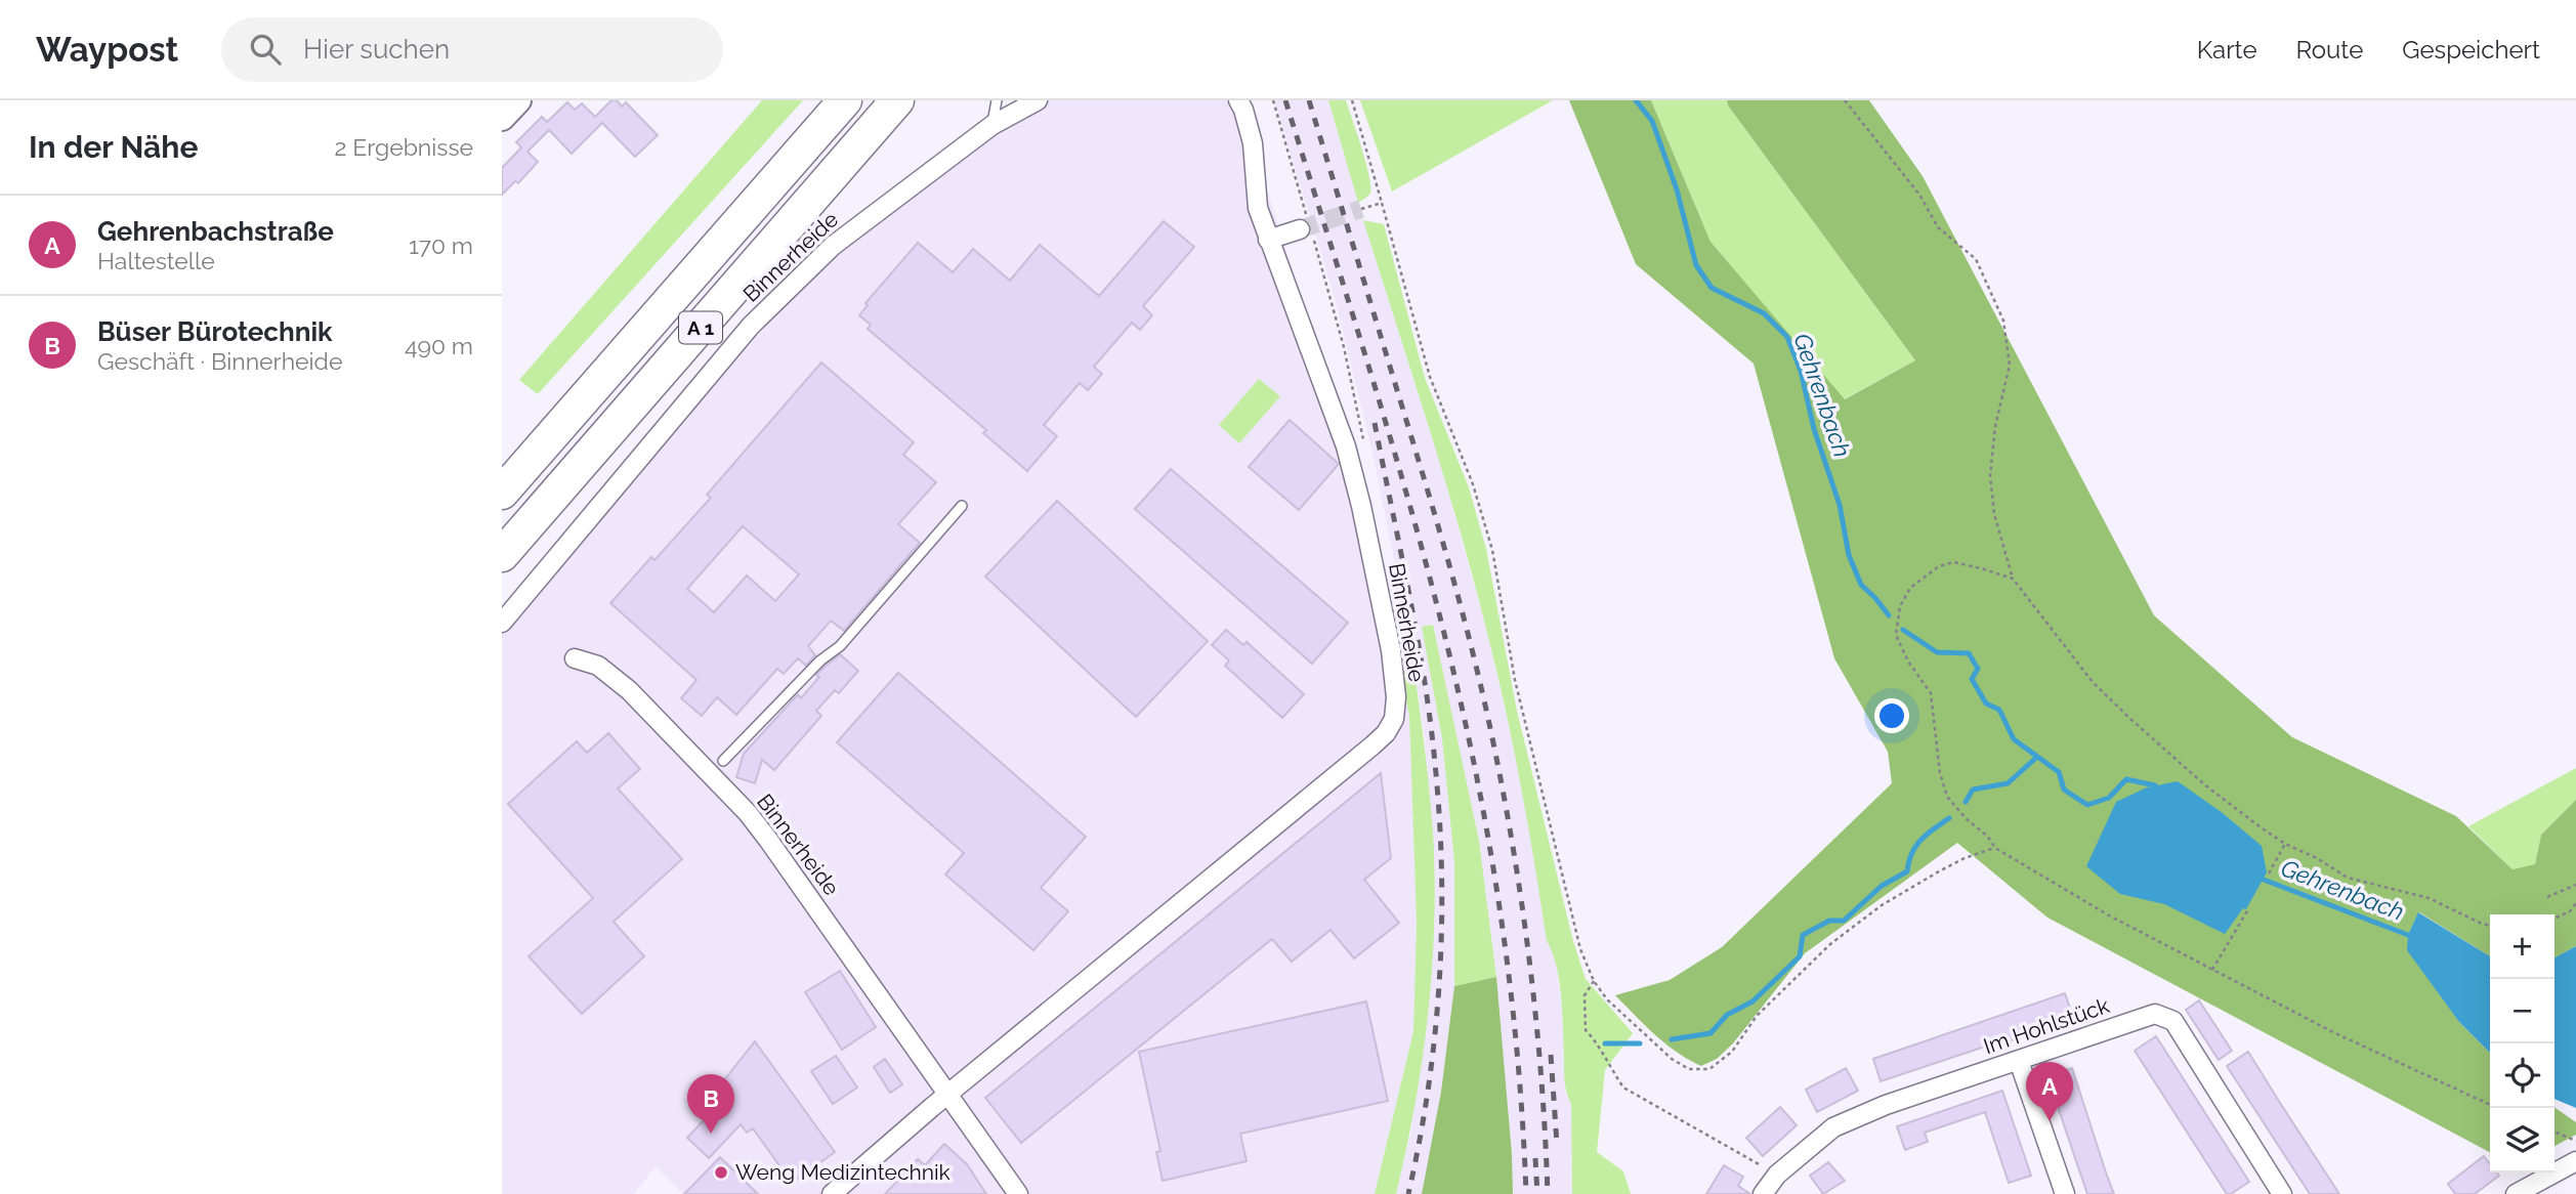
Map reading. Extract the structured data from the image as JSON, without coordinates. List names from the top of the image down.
{
  "streets": {
    "highway": ["A 1"],
    "street": ["Binnerheide", "Im Hohlstück"]
  },
  "water": ["Gehrenbach"],
  "places": ["Weng Medizintechnik"],
  "page": {
    "header": "Waypost",
    "search": "Hier suchen",
    "nav": ["Karte", "Route", "Gespeichert"],
    "heading": ["In der Nähe", "2 Ergebnisse"],
    "list": [
      {
        "mark": "A",
        "name": "Gehrenbachstraße",
        "note": "Haltestelle",
        "value": "170 m"
      },
      {
        "mark": "B",
        "name": "Büser Bürotechnik",
        "note": "Geschäft · Binnerheide",
        "value": "490 m"
      }
    ],
    "map_buttons": ["+", "−"],
    "pins": ["A", "B"]
  }
}
